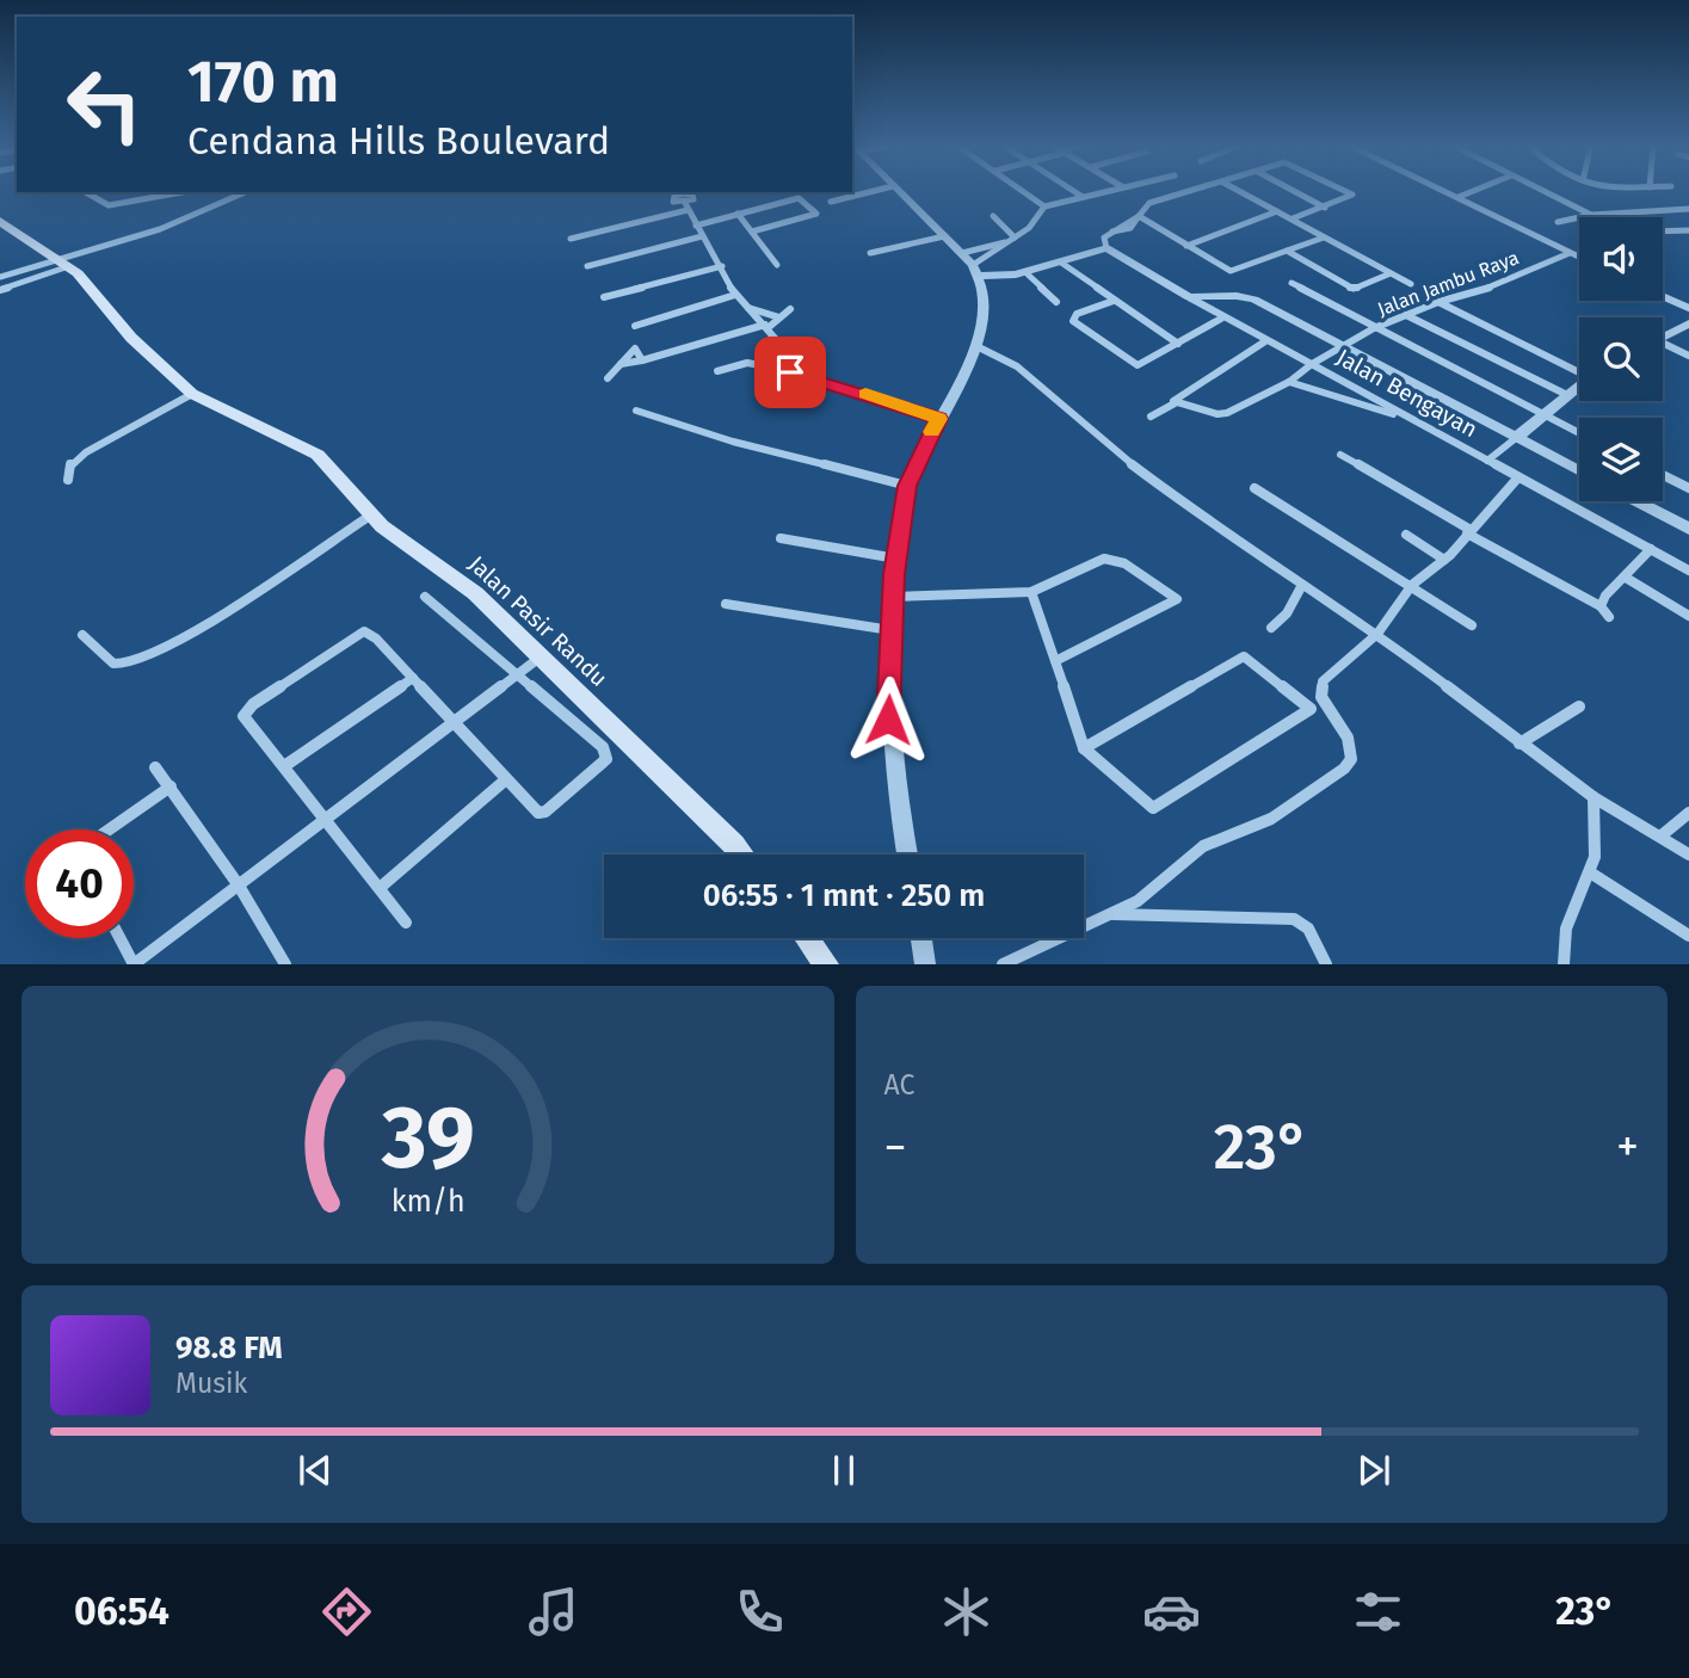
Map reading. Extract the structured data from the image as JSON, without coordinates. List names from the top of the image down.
{
  "streets": {
    "main road": ["Jalan Pasir Randu"],
    "street": ["Jalan Jambu Raya", "Jalan Bengayan"]
  },
  "crossings": [
    ["Jalan Jambu Raya", "Jalan Bengayan"]
  ],
  "page": {
    "turn": ["170 m", "Cendana Hills Boulevard"],
    "limit": "40",
    "trip": "06:55 · 1 mnt · 250 m",
    "tile": "AC",
    "heat": ["−", "23°", "+"],
    "song": ["98.8 FM", "Musik"],
    "tabs": ["06:54", "23°"],
    "gauge": ["39", "km/h"]
  }
}
